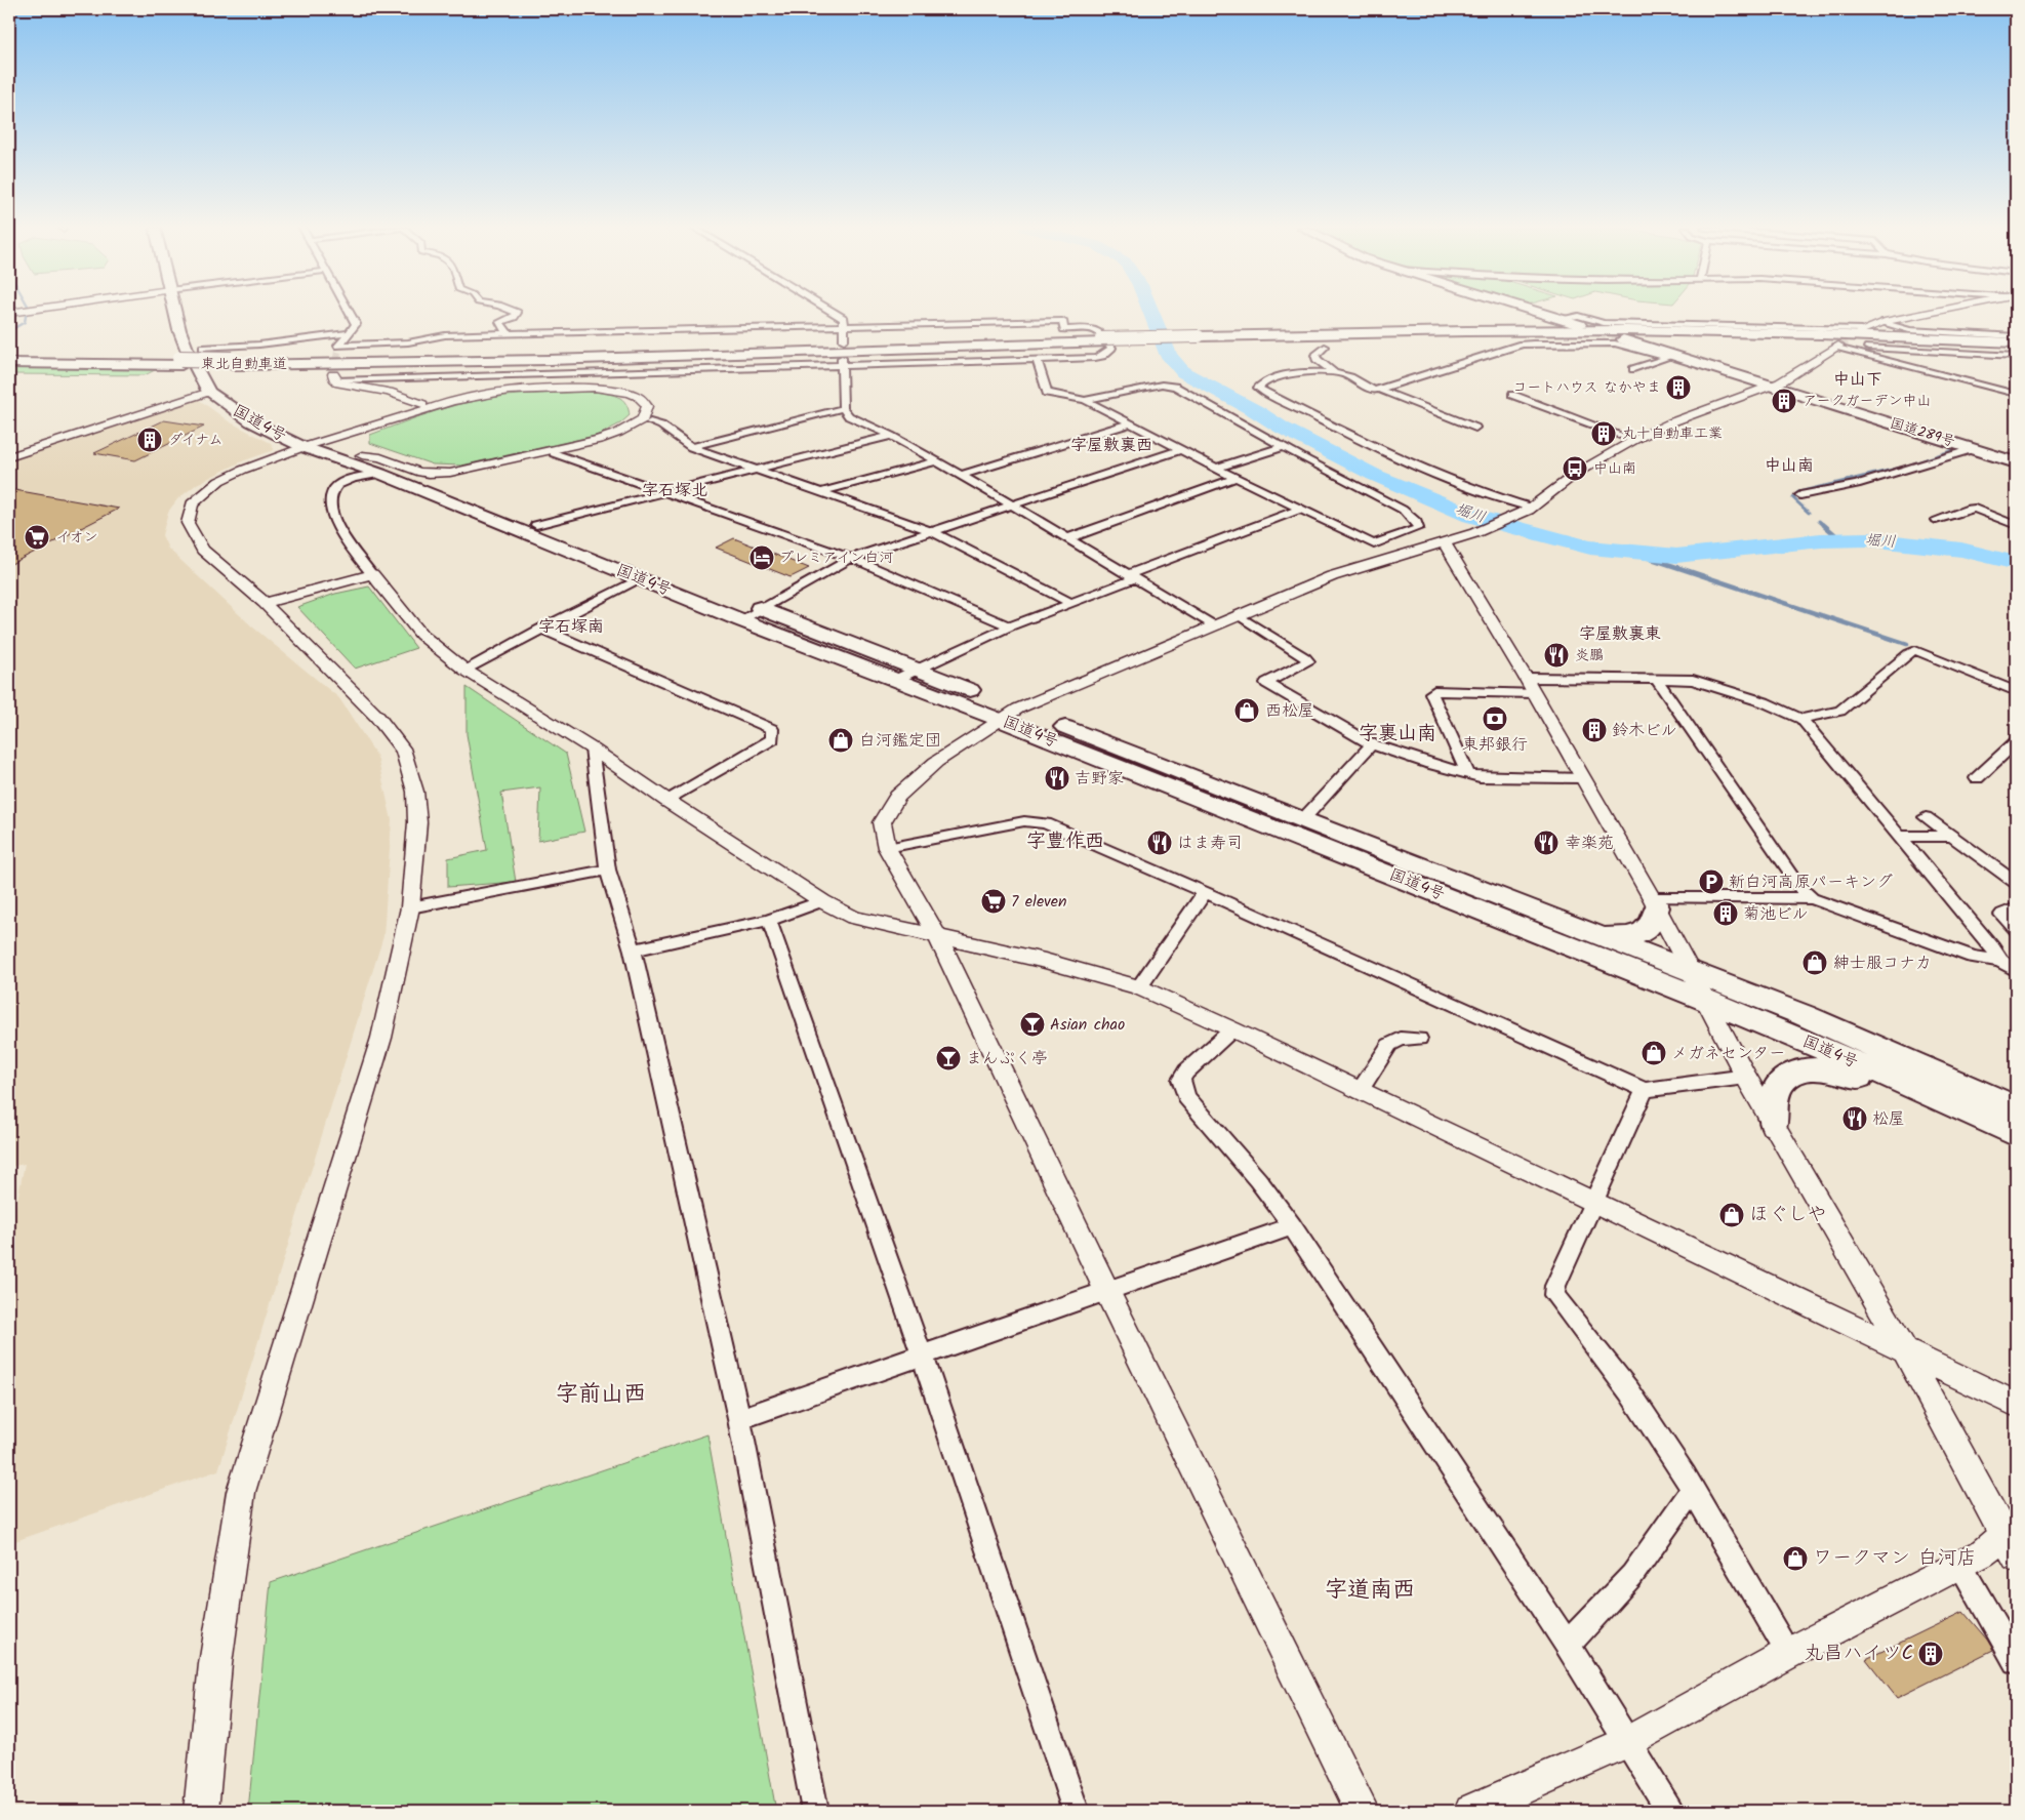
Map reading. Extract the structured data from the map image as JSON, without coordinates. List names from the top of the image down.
{
  "streets": {
    "highway": ["東北自動車道", "国道4号", "国道289号"]
  },
  "districts": [
    "中山下",
    "字屋敷裏西",
    "中山南",
    "字石塚北",
    "字石塚南",
    "字屋敷裏東",
    "字裏山南",
    "字豊作西",
    "字前山西",
    "字道南西"
  ],
  "water": ["堀川"],
  "places": {
    "building": [
      "コートハウス なかやま",
      "アークガーデン中山",
      "丸十自動車工業",
      "ダイナム",
      "鈴木ビル",
      "菊池ビル",
      "丸昌ハイツC"
    ],
    "bus stop": ["中山南"],
    "supermarket": ["イオン", "7 eleven"],
    "hotel": ["プレミアイン白河"],
    "restaurant": [
      "炎鵬",
      "吉野家",
      "はま寿司",
      "幸楽苑",
      "松屋"
    ],
    "shop": [
      "西松屋",
      "白河鑑定団",
      "紳士服コナカ",
      "メガネセンター",
      "ほぐしや",
      "ワークマン 白河店"
    ],
    "bank": ["東邦銀行"],
    "parking": ["新白河高原パーキング"],
    "bar": ["Asian chao", "まんぷく亭"]
  }
}
